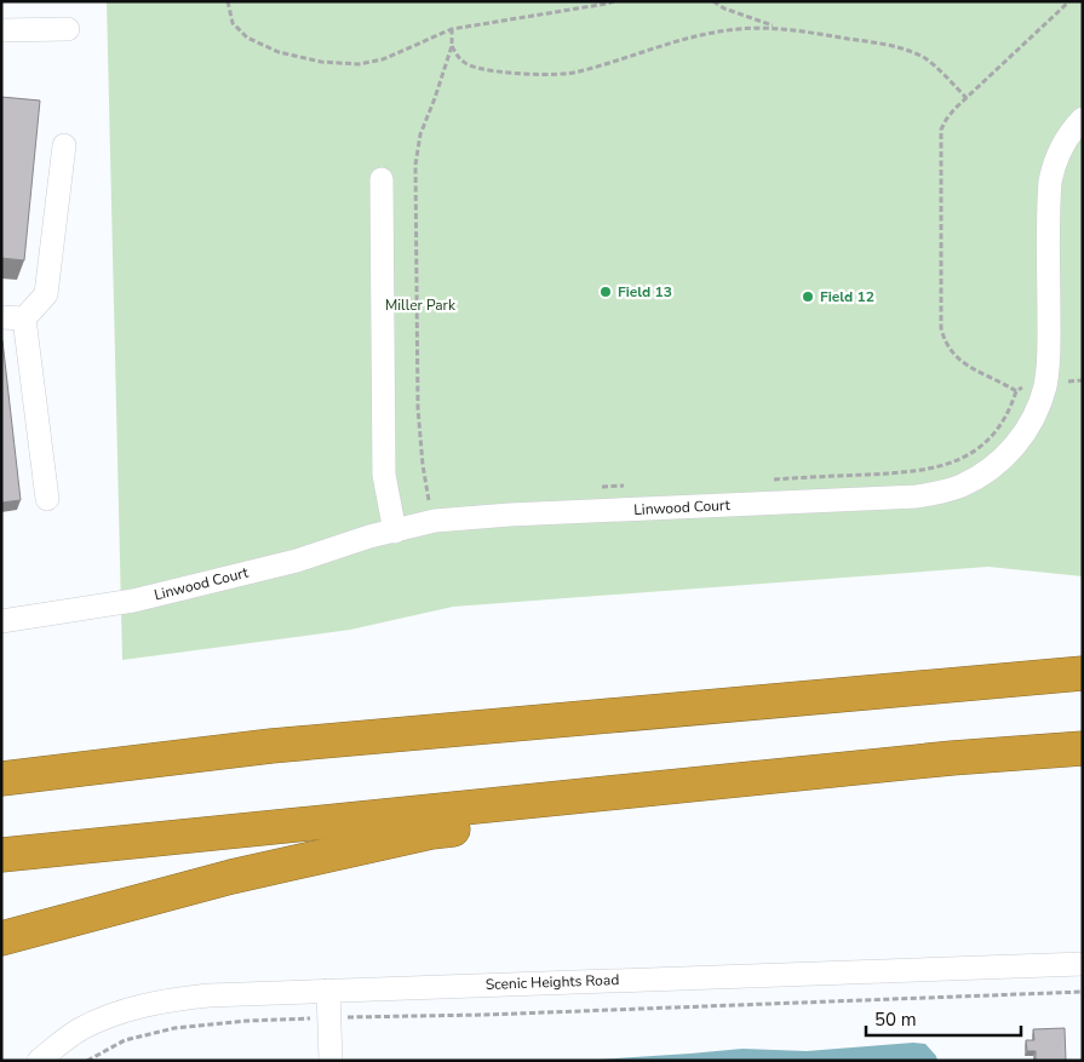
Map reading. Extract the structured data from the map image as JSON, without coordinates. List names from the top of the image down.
{
  "streets": {
    "street": ["Linwood Court", "Scenic Heights Road"]
  },
  "parks": ["Miller Park"],
  "places": ["Field 13", "Field 12"],
  "scale_bar": "50 m"
}
